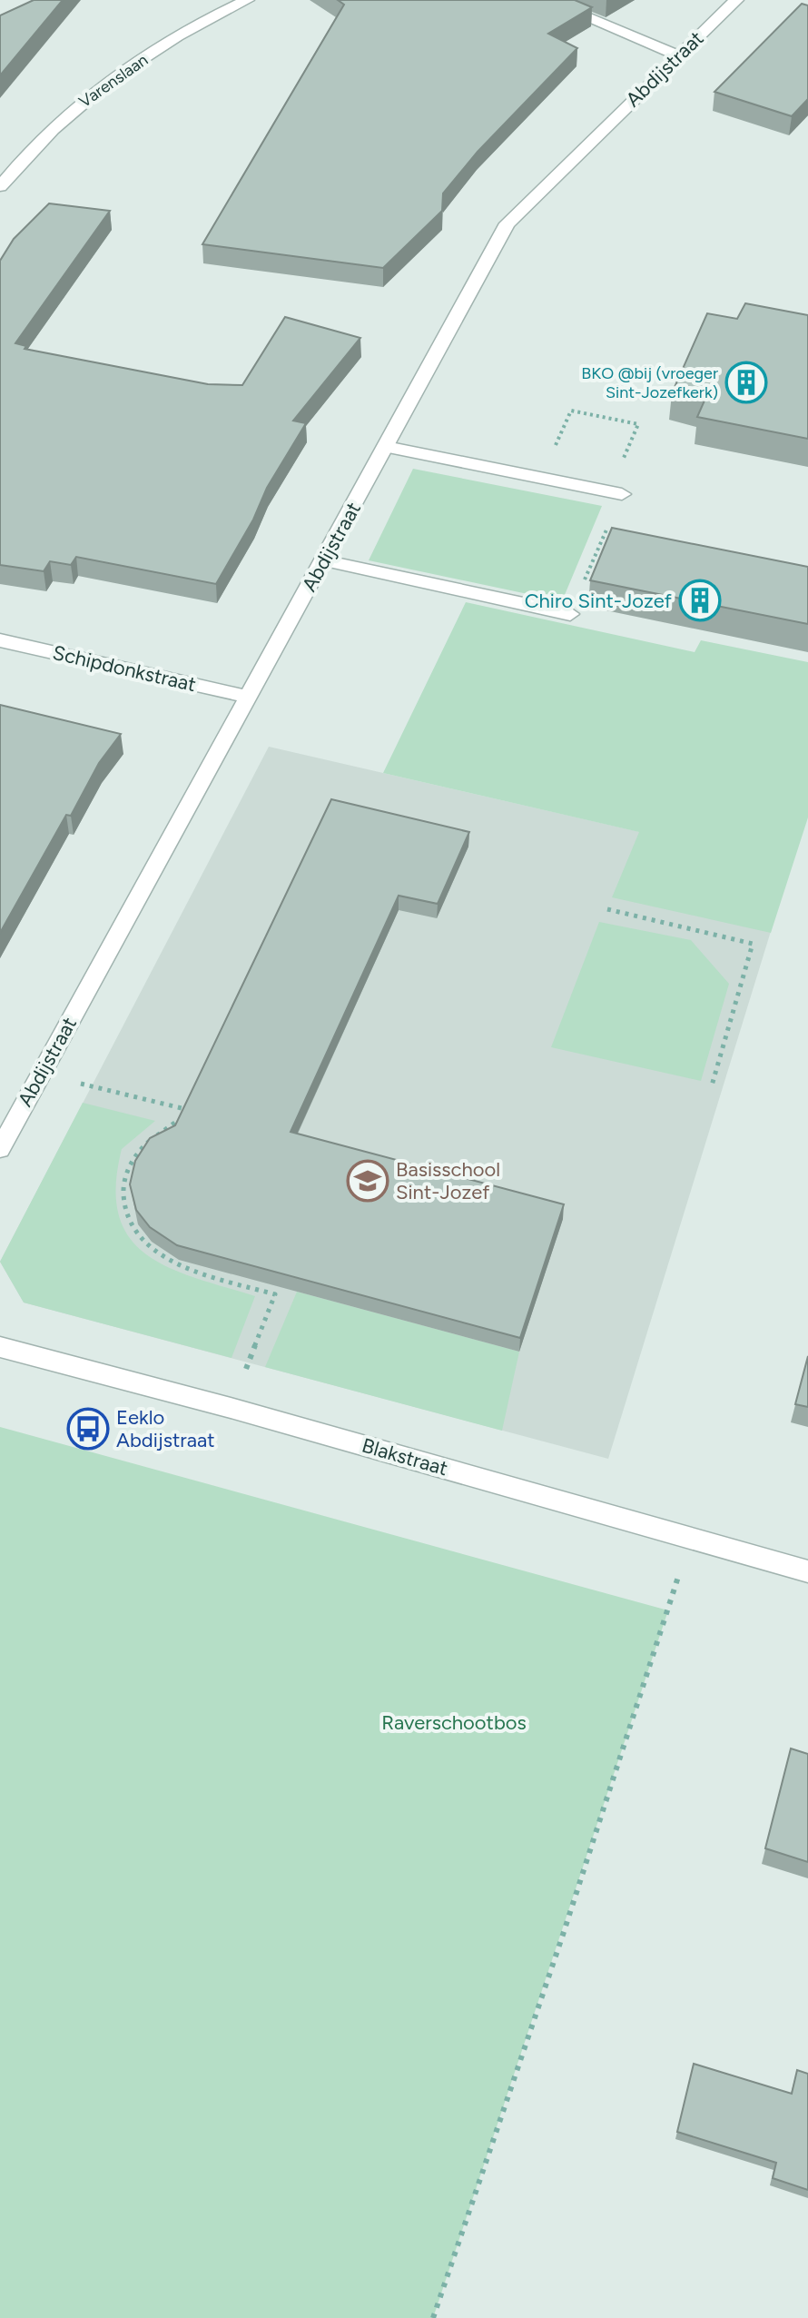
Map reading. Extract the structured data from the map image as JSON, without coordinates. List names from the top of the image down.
{
  "streets": {
    "street": [
      "Abdijstraat",
      "Varenslaan",
      "Schipdonkstraat",
      "Blakstraat"
    ]
  },
  "crossings": [
    ["Abdijstraat", "Schipdonkstraat"]
  ],
  "parks": ["Raverschootbos"],
  "places": {
    "building": ["BKO @bij (vroeger Sint-Jozefkerk)", "Chiro Sint-Jozef"],
    "school or university": ["Basisschool Sint-Jozef"],
    "bus stop": ["Eeklo Abdijstraat"]
  }
}
